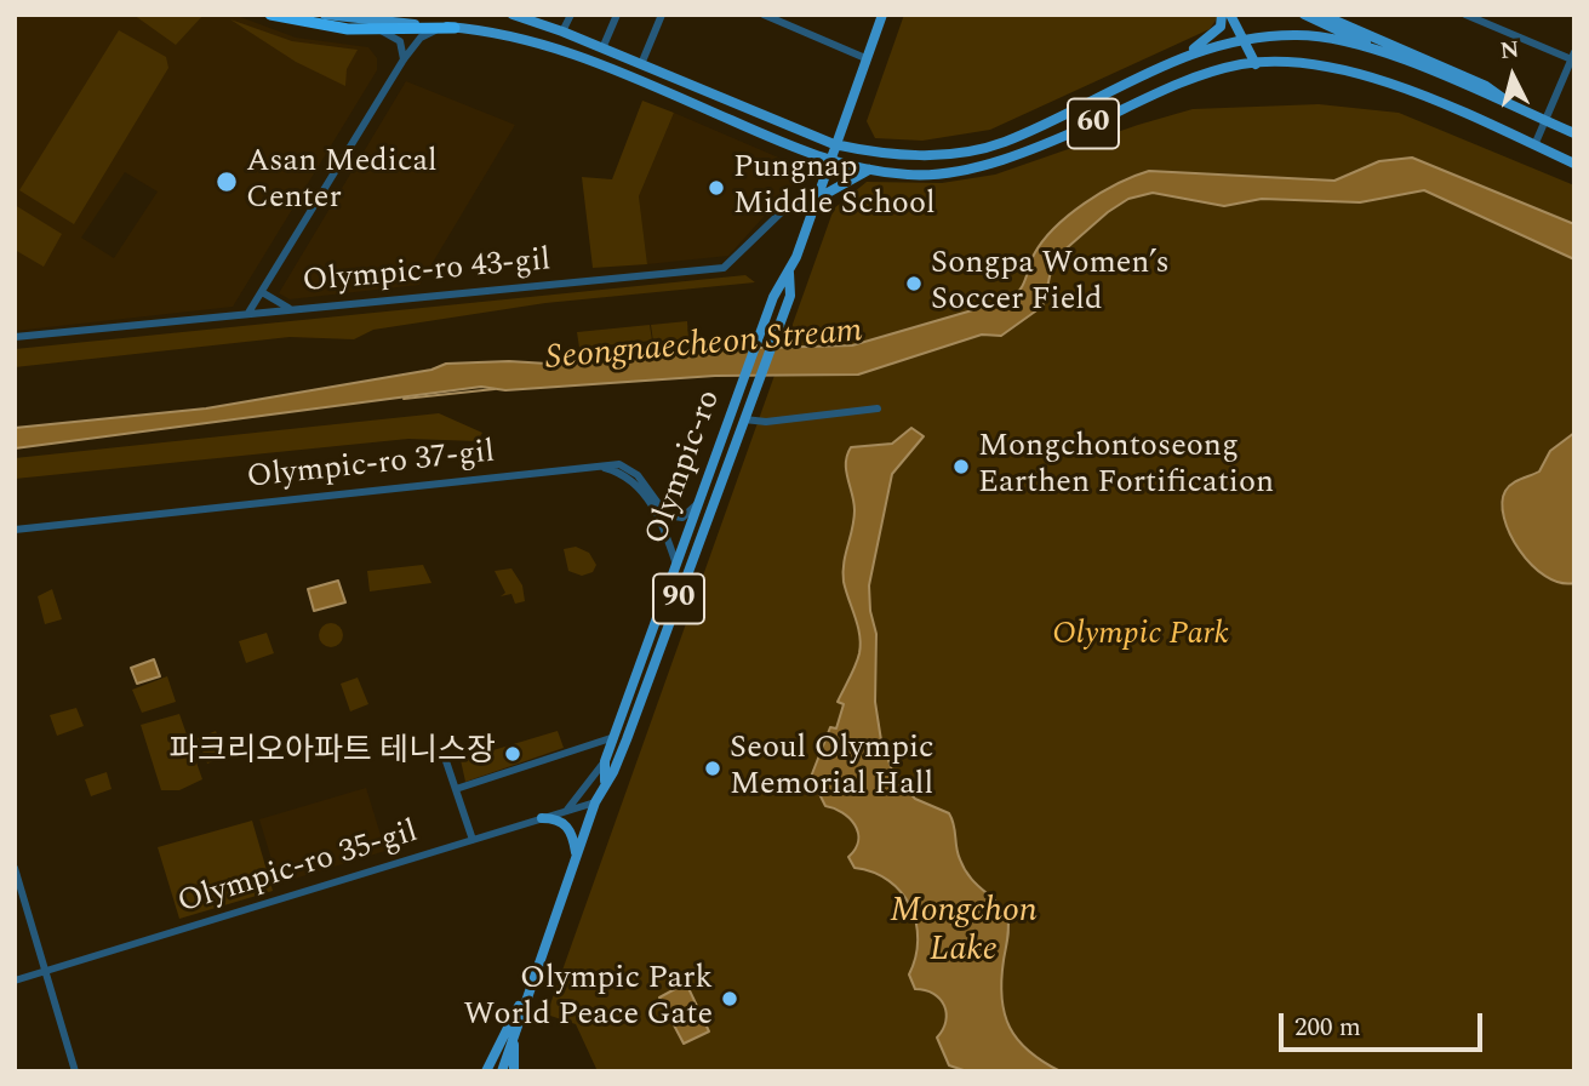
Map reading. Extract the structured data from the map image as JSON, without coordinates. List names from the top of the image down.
{
  "streets": {
    "main road": ["60", "Olympic-ro", "90"],
    "street": ["Olympic-ro 43-gil", "Olympic-ro 37-gil", "Olympic-ro 35-gil"]
  },
  "crossings": [
    ["60", "Olympic-ro"],
    ["Olympic-ro 43-gil", "Olympic-ro"],
    ["Olympic-ro 37-gil", "Olympic-ro"],
    ["Olympic-ro", "90"],
    ["Olympic-ro", "Olympic-ro 35-gil"]
  ],
  "water": ["Seongnaecheon Stream", "Mongchon Lake"],
  "parks": ["Olympic Park"],
  "places": [
    "Asan Medical Center",
    "Pungnap Middle School",
    "Songpa Women’s Soccer Field",
    "Mongchontoseong Earthen Fortification",
    "파크리오아파트 테니스장",
    "Seoul Olympic Memorial Hall",
    "Olympic Park World Peace Gate"
  ],
  "scale_bar": "200 m",
  "north": "top"
}
